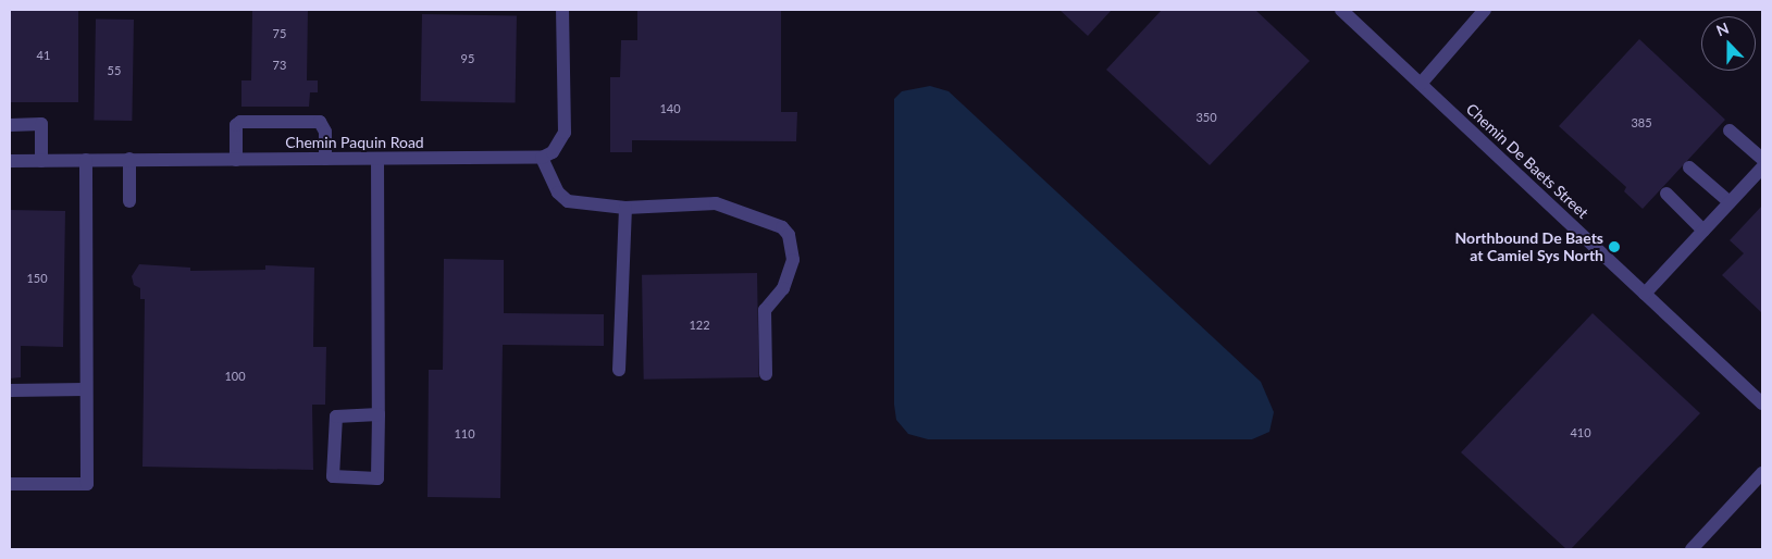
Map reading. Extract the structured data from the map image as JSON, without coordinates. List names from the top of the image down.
{
  "streets": {
    "street": ["Chemin Paquin Road", "Chemin De Baets Street"]
  },
  "places": ["Northbound De Baets at Camiel Sys North"],
  "house_numbers": [
    "75",
    "41",
    "95",
    "73",
    "55",
    "140",
    "350",
    "385",
    "150",
    "122",
    "100",
    "410",
    "110"
  ],
  "north": "top"
}
